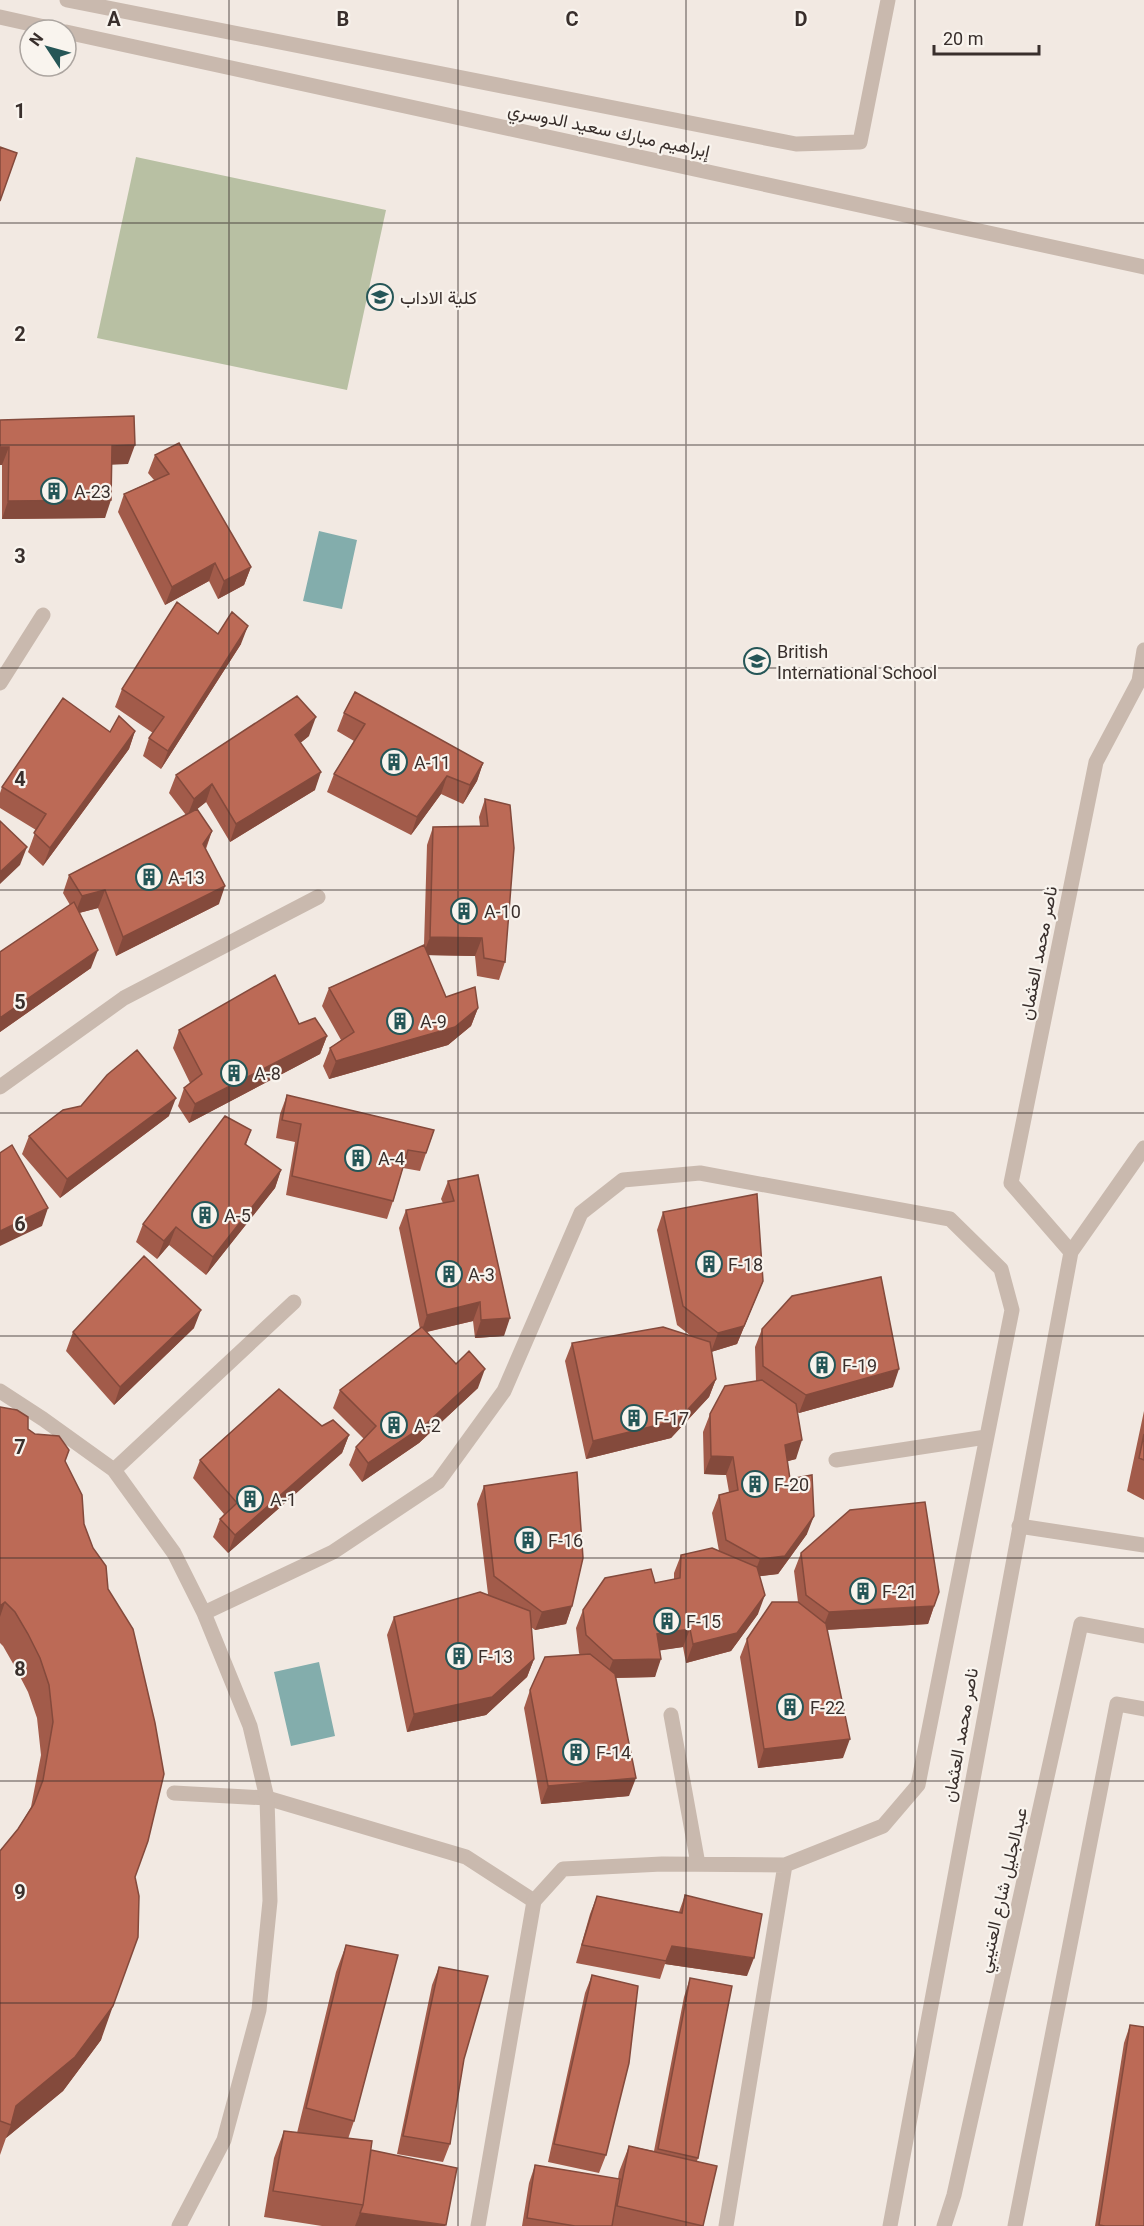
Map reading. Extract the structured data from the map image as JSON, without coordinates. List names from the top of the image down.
{
  "streets": {
    "street": ["إبراهيم مبارك سعيد الدوسري", "ناصر محمد العثمان", "عبدالجليل شارع العتيبي"]
  },
  "places": {
    "school or university": ["كلية الاداب", "British International School"],
    "building": [
      "A-23",
      "A-11",
      "A-13",
      "A-10",
      "A-9",
      "A-8",
      "A-4",
      "A-5",
      "F-18",
      "A-3",
      "F-19",
      "F-17",
      "A-2",
      "F-20",
      "A-1",
      "F-16",
      "F-21",
      "F-15",
      "F-13",
      "F-22",
      "F-14"
    ]
  },
  "scale_bar": "20 m",
  "north": "top left",
  "grid": {
    "columns": [
      "A",
      "B",
      "C",
      "D"
    ],
    "rows": [
      "1",
      "2",
      "3",
      "4",
      "5",
      "6",
      "7",
      "8",
      "9"
    ]
  }
}
